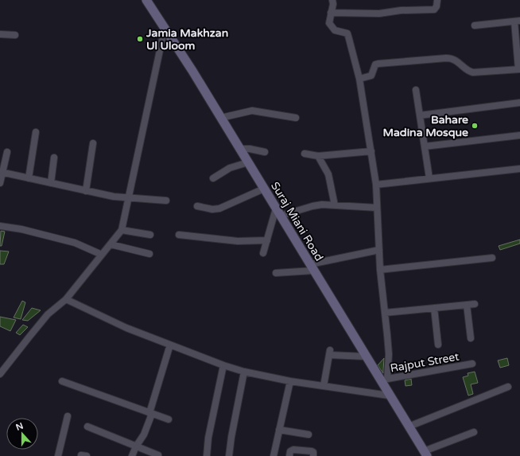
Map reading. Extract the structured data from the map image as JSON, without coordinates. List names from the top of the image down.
{
  "streets": {
    "street": ["Suraj Miani Road", "Rajput Street"]
  },
  "crossings": [
    ["Suraj Miani Road", "Rajput Street"]
  ],
  "places": ["Jamia Makhzan Ul Uloom", "Bahare Madina Mosque"],
  "north": "top"
}
